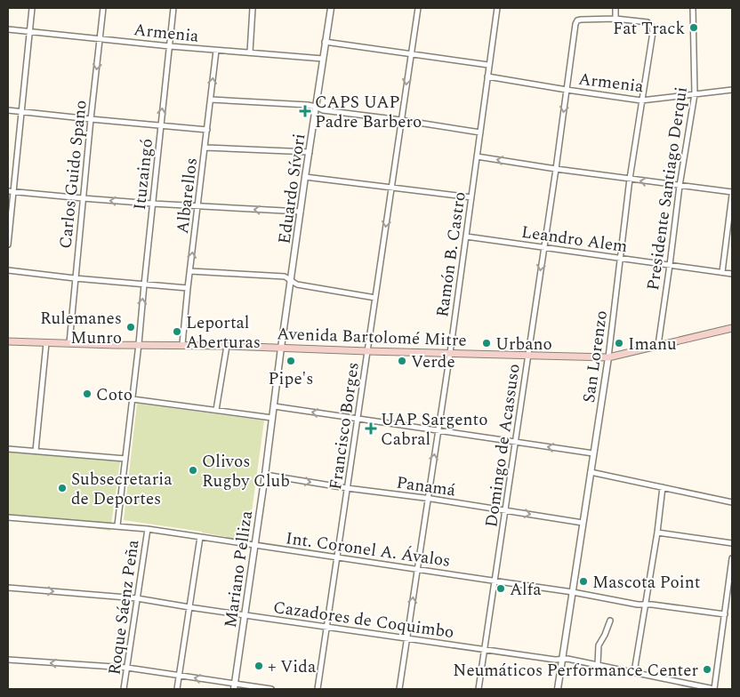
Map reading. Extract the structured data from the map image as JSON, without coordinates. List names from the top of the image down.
{
  "streets": {
    "main road": ["Avenida Bartolomé Mitre"],
    "street": [
      "Armenia",
      "Carlos Guido Spano",
      "Ituzaingó",
      "Eduardo Sívori",
      "Presidente Santiago Derqui",
      "Albarellos",
      "Leandro Alem",
      "Ramón B. Castro",
      "San Lorenzo",
      "Francisco Borges",
      "Domingo de Acassuso",
      "Panamá",
      "Int. Coronel A. Ávalos",
      "Mariano Pelliza",
      "Roque Sáenz Peña",
      "Cazadores de Coquimbo"
    ]
  },
  "crossings": [
    ["Armenia", "Carlos Guido Spano"],
    ["Armenia", "Ituzaingó"],
    ["Armenia", "Eduardo Sívori"],
    ["Armenia", "Presidente Santiago Derqui"],
    ["Armenia", "Albarellos"],
    ["Armenia", "Ramón B. Castro"],
    ["Armenia", "San Lorenzo"],
    ["Armenia", "Domingo de Acassuso"],
    ["Carlos Guido Spano", "Avenida Bartolomé Mitre"],
    ["Ituzaingó", "Avenida Bartolomé Mitre"],
    ["Ituzaingó", "Int. Coronel A. Ávalos"],
    ["Eduardo Sívori", "Avenida Bartolomé Mitre"],
    ["Eduardo Sívori", "Mariano Pelliza"],
    ["Presidente Santiago Derqui", "Leandro Alem"],
    ["Presidente Santiago Derqui", "Avenida Bartolomé Mitre"],
    ["Albarellos", "Avenida Bartolomé Mitre"],
    ["Leandro Alem", "Ramón B. Castro"],
    ["Leandro Alem", "San Lorenzo"],
    ["Leandro Alem", "Domingo de Acassuso"],
    ["Ramón B. Castro", "Avenida Bartolomé Mitre"],
    ["Ramón B. Castro", "Panamá"],
    ["Ramón B. Castro", "Int. Coronel A. Ávalos"],
    ["Ramón B. Castro", "Cazadores de Coquimbo"],
    ["Avenida Bartolomé Mitre", "San Lorenzo"],
    ["Avenida Bartolomé Mitre", "Francisco Borges"],
    ["Avenida Bartolomé Mitre", "Domingo de Acassuso"],
    ["Avenida Bartolomé Mitre", "Mariano Pelliza"],
    ["San Lorenzo", "Domingo de Acassuso"],
    ["San Lorenzo", "Panamá"],
    ["San Lorenzo", "Int. Coronel A. Ávalos"],
    ["San Lorenzo", "Cazadores de Coquimbo"],
    ["Francisco Borges", "Panamá"],
    ["Francisco Borges", "Int. Coronel A. Ávalos"],
    ["Francisco Borges", "Cazadores de Coquimbo"],
    ["Domingo de Acassuso", "Panamá"],
    ["Domingo de Acassuso", "Int. Coronel A. Ávalos"],
    ["Domingo de Acassuso", "Cazadores de Coquimbo"],
    ["Panamá", "Mariano Pelliza"],
    ["Int. Coronel A. Ávalos", "Mariano Pelliza"],
    ["Int. Coronel A. Ávalos", "Roque Sáenz Peña"],
    ["Mariano Pelliza", "Cazadores de Coquimbo"],
    ["Roque Sáenz Peña", "Cazadores de Coquimbo"]
  ],
  "one_way": ["Albarellos", "Panamá"],
  "places": {
    "other": [
      "Fat Track",
      "Rulemanes Munro",
      "Leportal Aberturas",
      "Urbano",
      "Imanu",
      "Pipe's",
      "Verde",
      "Coto",
      "Olivos Rugby Club",
      "Subsecretaria de Deportes",
      "Mascota Point",
      "Alfa",
      "+ Vida",
      "Neumáticos Performance Center"
    ],
    "health": ["CAPS UAP Padre Barbero", "UAP Sargento Cabral"]
  }
}
